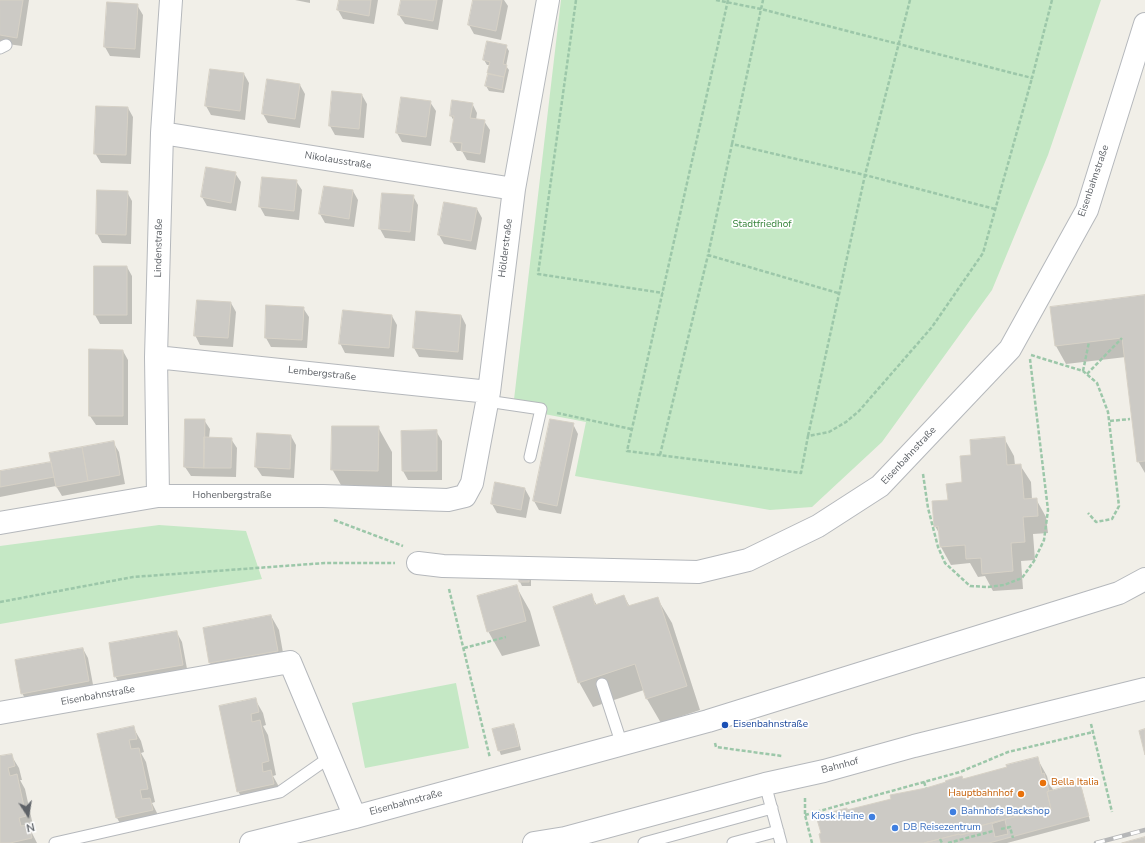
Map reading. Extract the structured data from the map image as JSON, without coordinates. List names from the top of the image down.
{
  "streets": {
    "street": [
      "Nikolausstraße",
      "Eisenbahnstraße",
      "Lindenstraße",
      "Hölderstraße",
      "Lembergstraße",
      "Hohenbergstraße",
      "Bahnhof"
    ]
  },
  "crossings": [
    ["Nikolausstraße", "Lindenstraße"],
    ["Nikolausstraße", "Hölderstraße"],
    ["Lindenstraße", "Lembergstraße"],
    ["Lindenstraße", "Hohenbergstraße"],
    ["Hölderstraße", "Lembergstraße"],
    ["Hölderstraße", "Hohenbergstraße"]
  ],
  "parks": ["Stadtfriedhof"],
  "places": [
    "Eisenbahnstraße",
    "Bella Italia",
    "Hauptbahnhof",
    "Bahnhofs Backshop",
    "Kiosk Heine",
    "DB Reisezentrum"
  ],
  "north": "bottom"
}
